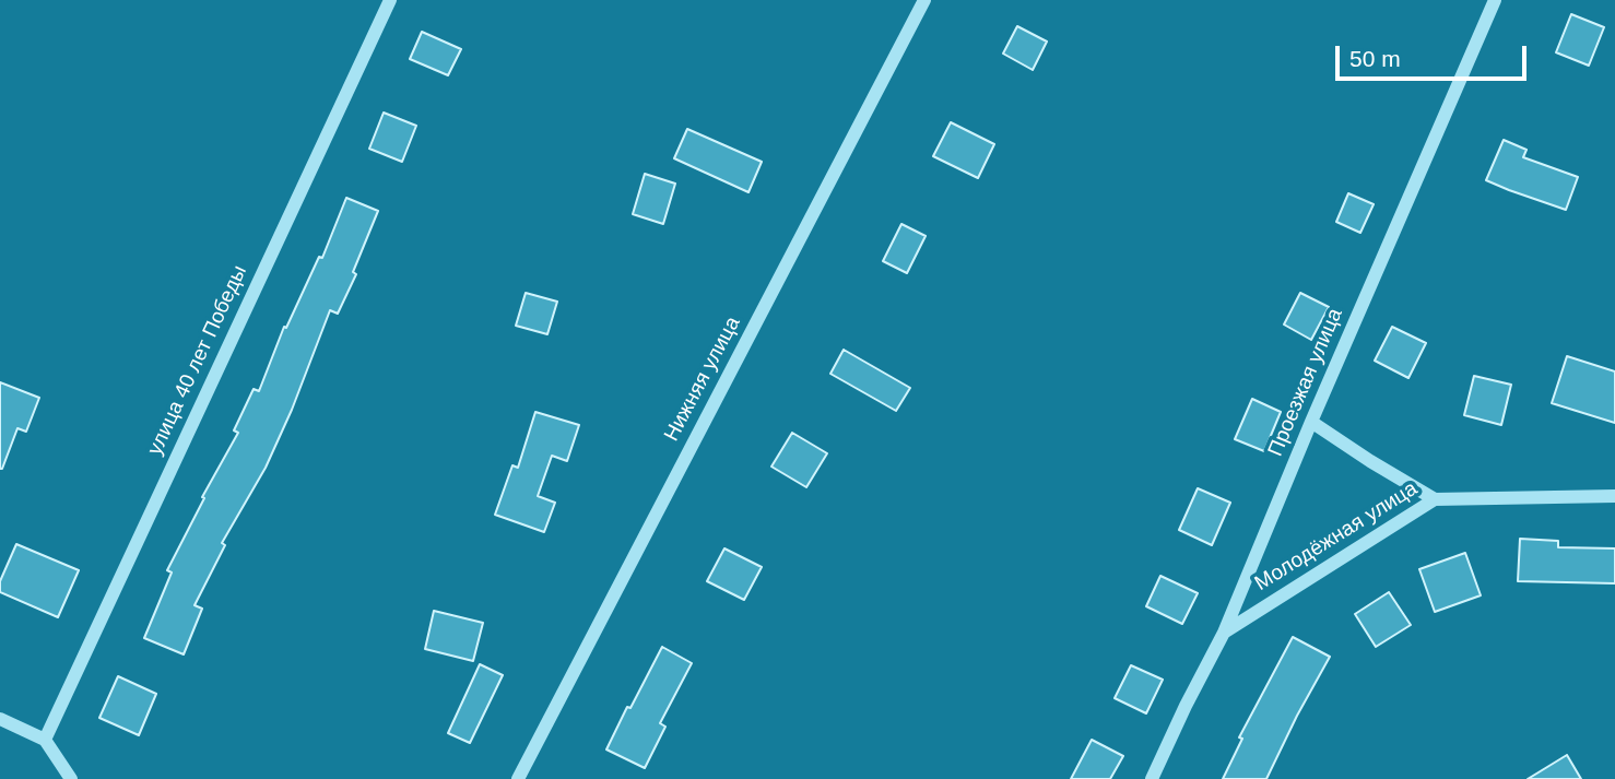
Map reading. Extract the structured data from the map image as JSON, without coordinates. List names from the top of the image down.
{
  "streets": {
    "street": [
      "улица 40 лет Победы",
      "Нижняя улица",
      "Проезжая улица",
      "Молодёжная улица"
    ]
  },
  "crossings": [
    ["Проезжая улица", "Молодёжная улица"]
  ],
  "scale_bar": "50 m"
}
